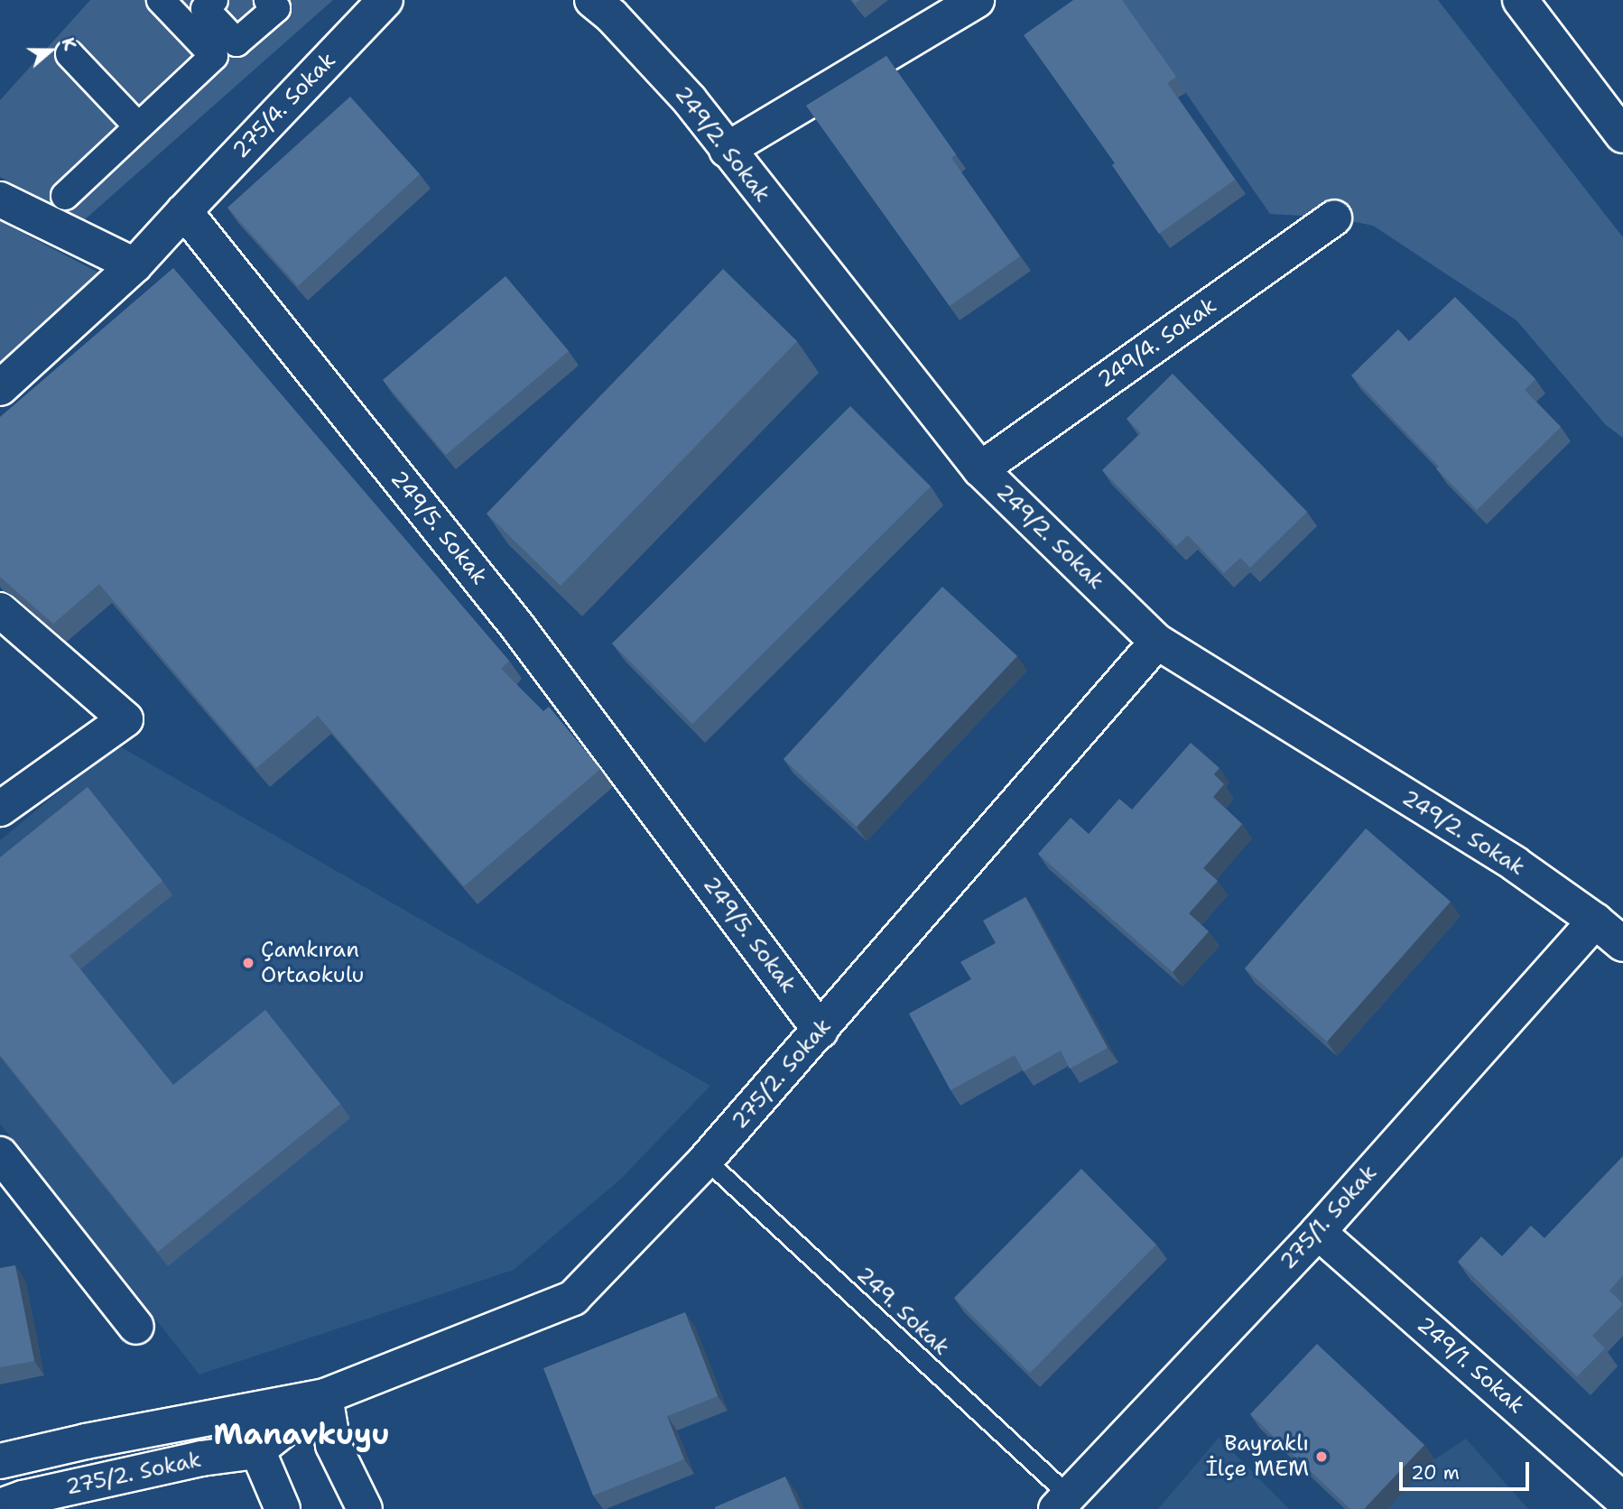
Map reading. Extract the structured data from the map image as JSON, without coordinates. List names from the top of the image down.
{
  "streets": {
    "street": [
      "275/4. Sokak",
      "249/2. Sokak",
      "249/4. Sokak",
      "249/5. Sokak",
      "275/2. Sokak",
      "275/1. Sokak",
      "249/1. Sokak"
    ],
    "lane": ["249. Sokak"]
  },
  "crossings": [
    ["275/4. Sokak", "249/5. Sokak"],
    ["249/2. Sokak", "249/4. Sokak"],
    ["249/2. Sokak", "275/2. Sokak"],
    ["249/2. Sokak", "275/1. Sokak"],
    ["249/5. Sokak", "275/2. Sokak"],
    ["275/2. Sokak", "249. Sokak"],
    ["275/1. Sokak", "249. Sokak"],
    ["275/1. Sokak", "249/1. Sokak"]
  ],
  "districts": ["Manavkuyu"],
  "places": ["Çamkıran Ortaokulu", "Bayraklı İlçe MEM"],
  "scale_bar": "20 m",
  "north": "right"
}
